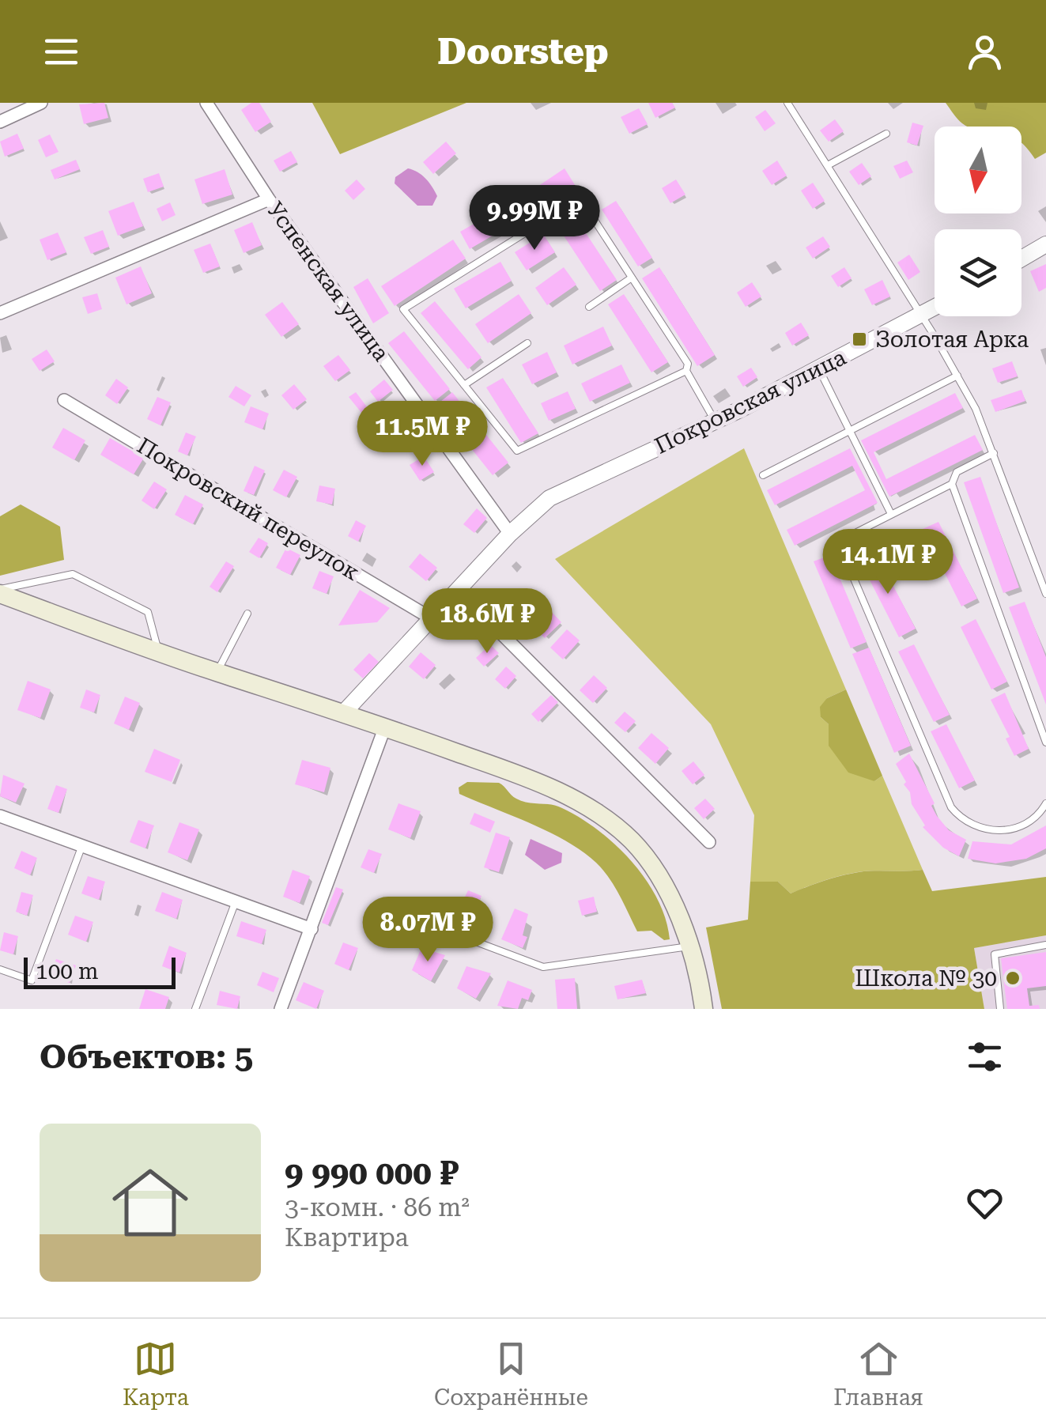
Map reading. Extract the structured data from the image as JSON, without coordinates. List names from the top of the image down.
{
  "streets": {
    "street": ["Успенская улица", "Покровская улица", "Покровский переулок"]
  },
  "crossings": [
    ["Успенская улица", "Покровская улица"],
    ["Покровская улица", "Покровский переулок"]
  ],
  "places": {
    "transit": ["Золотая Арка"],
    "other": ["Школа № 30"]
  },
  "scale_bar": "100 m",
  "north": "bottom",
  "page": {
    "header": "Doorstep",
    "price": [
      "9.99M ₽",
      "11.5M ₽",
      "14.1M ₽",
      "18.6M ₽",
      "8.07M ₽"
    ],
    "scale": "100 m",
    "heading": "Объектов: 5",
    "list": [
      {
        "name": "9 990 000 ₽",
        "note": "3-комн. · 86 m² · Квартира"
      }
    ],
    "tabs": ["Карта", "Сохранённые", "Главная"]
  }
}
